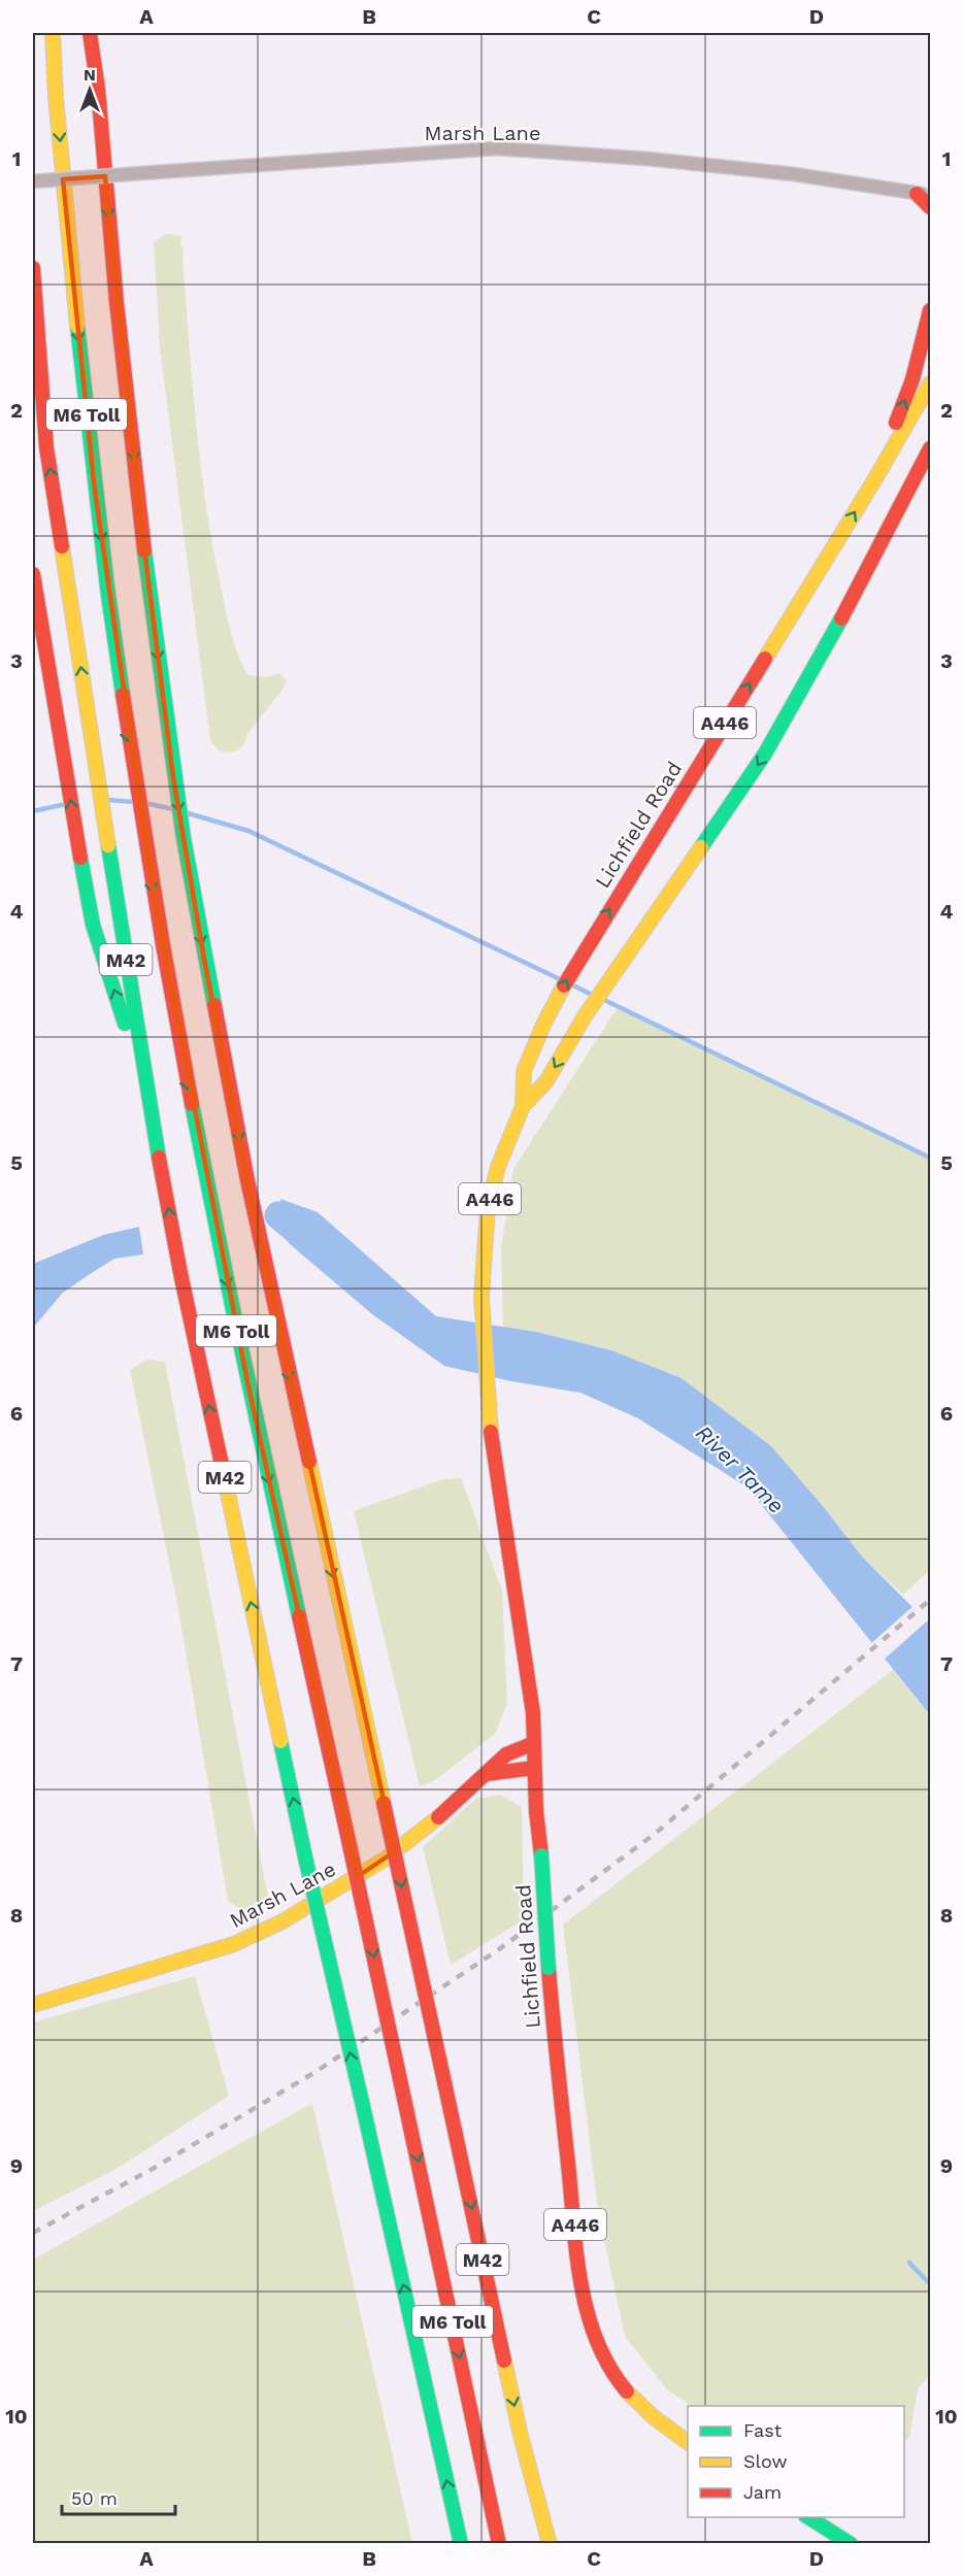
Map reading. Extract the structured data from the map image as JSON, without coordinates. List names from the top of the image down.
{
  "streets": {
    "main road": [
      "Marsh Lane",
      "M6 Toll",
      "A446",
      "Lichfield Road",
      "M42"
    ]
  },
  "crossings": [
    ["Marsh Lane", "Lichfield Road"]
  ],
  "water": ["River Tame"],
  "legend": ["Fast", "Slow", "Jam"],
  "scale_bar": "50 m",
  "north": "top",
  "grid": {
    "columns": [
      "A",
      "B",
      "C",
      "D"
    ],
    "rows": [
      "1",
      "2",
      "3",
      "4",
      "5",
      "6",
      "7",
      "8",
      "9",
      "10"
    ]
  }
}
